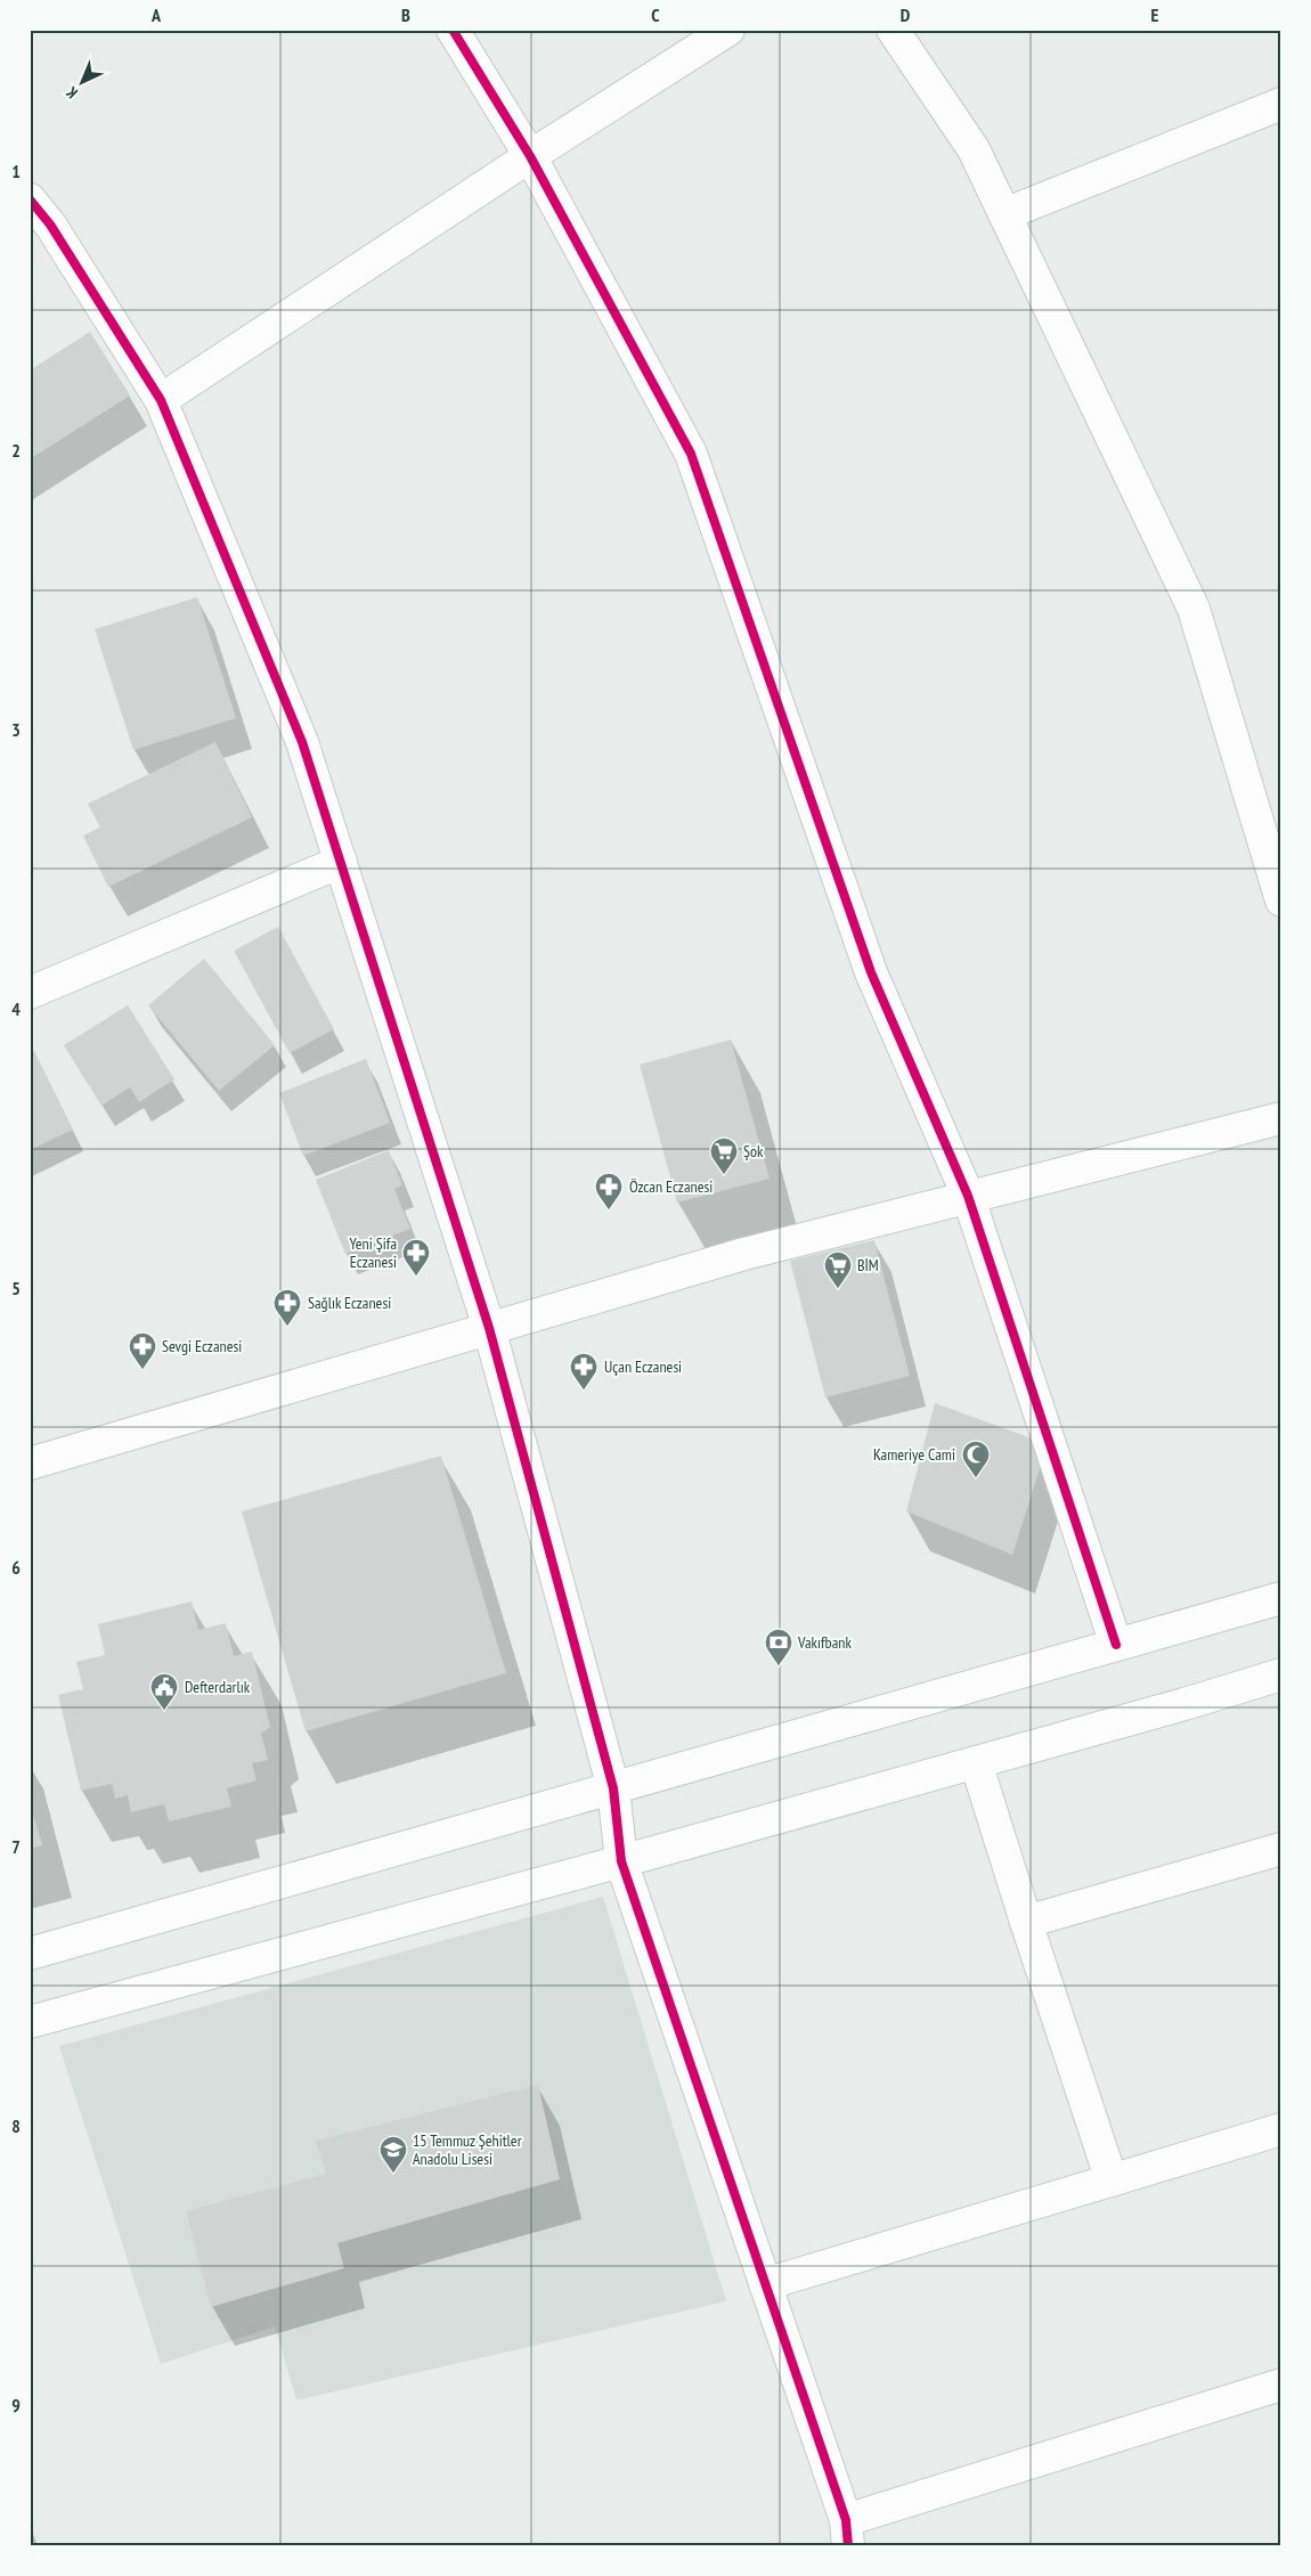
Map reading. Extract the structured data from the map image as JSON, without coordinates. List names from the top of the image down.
{
  "places": {
    "supermarket": ["Şok", "BİM"],
    "pharmacy": [
      "Özcan Eczanesi",
      "Yeni Şifa Eczanesi",
      "Sağlık Eczanesi",
      "Sevgi Eczanesi",
      "Uçan Eczanesi"
    ],
    "mosque": ["Kameriye Cami"],
    "bank": ["Vakıfbank"],
    "public building": ["Defterdarlık"],
    "school or university": ["15 Temmuz Şehitler Anadolu Lisesi"]
  },
  "north": "bottom left",
  "grid": {
    "columns": [
      "A",
      "B",
      "C",
      "D",
      "E"
    ],
    "rows": [
      "1",
      "2",
      "3",
      "4",
      "5",
      "6",
      "7",
      "8",
      "9"
    ]
  }
}
